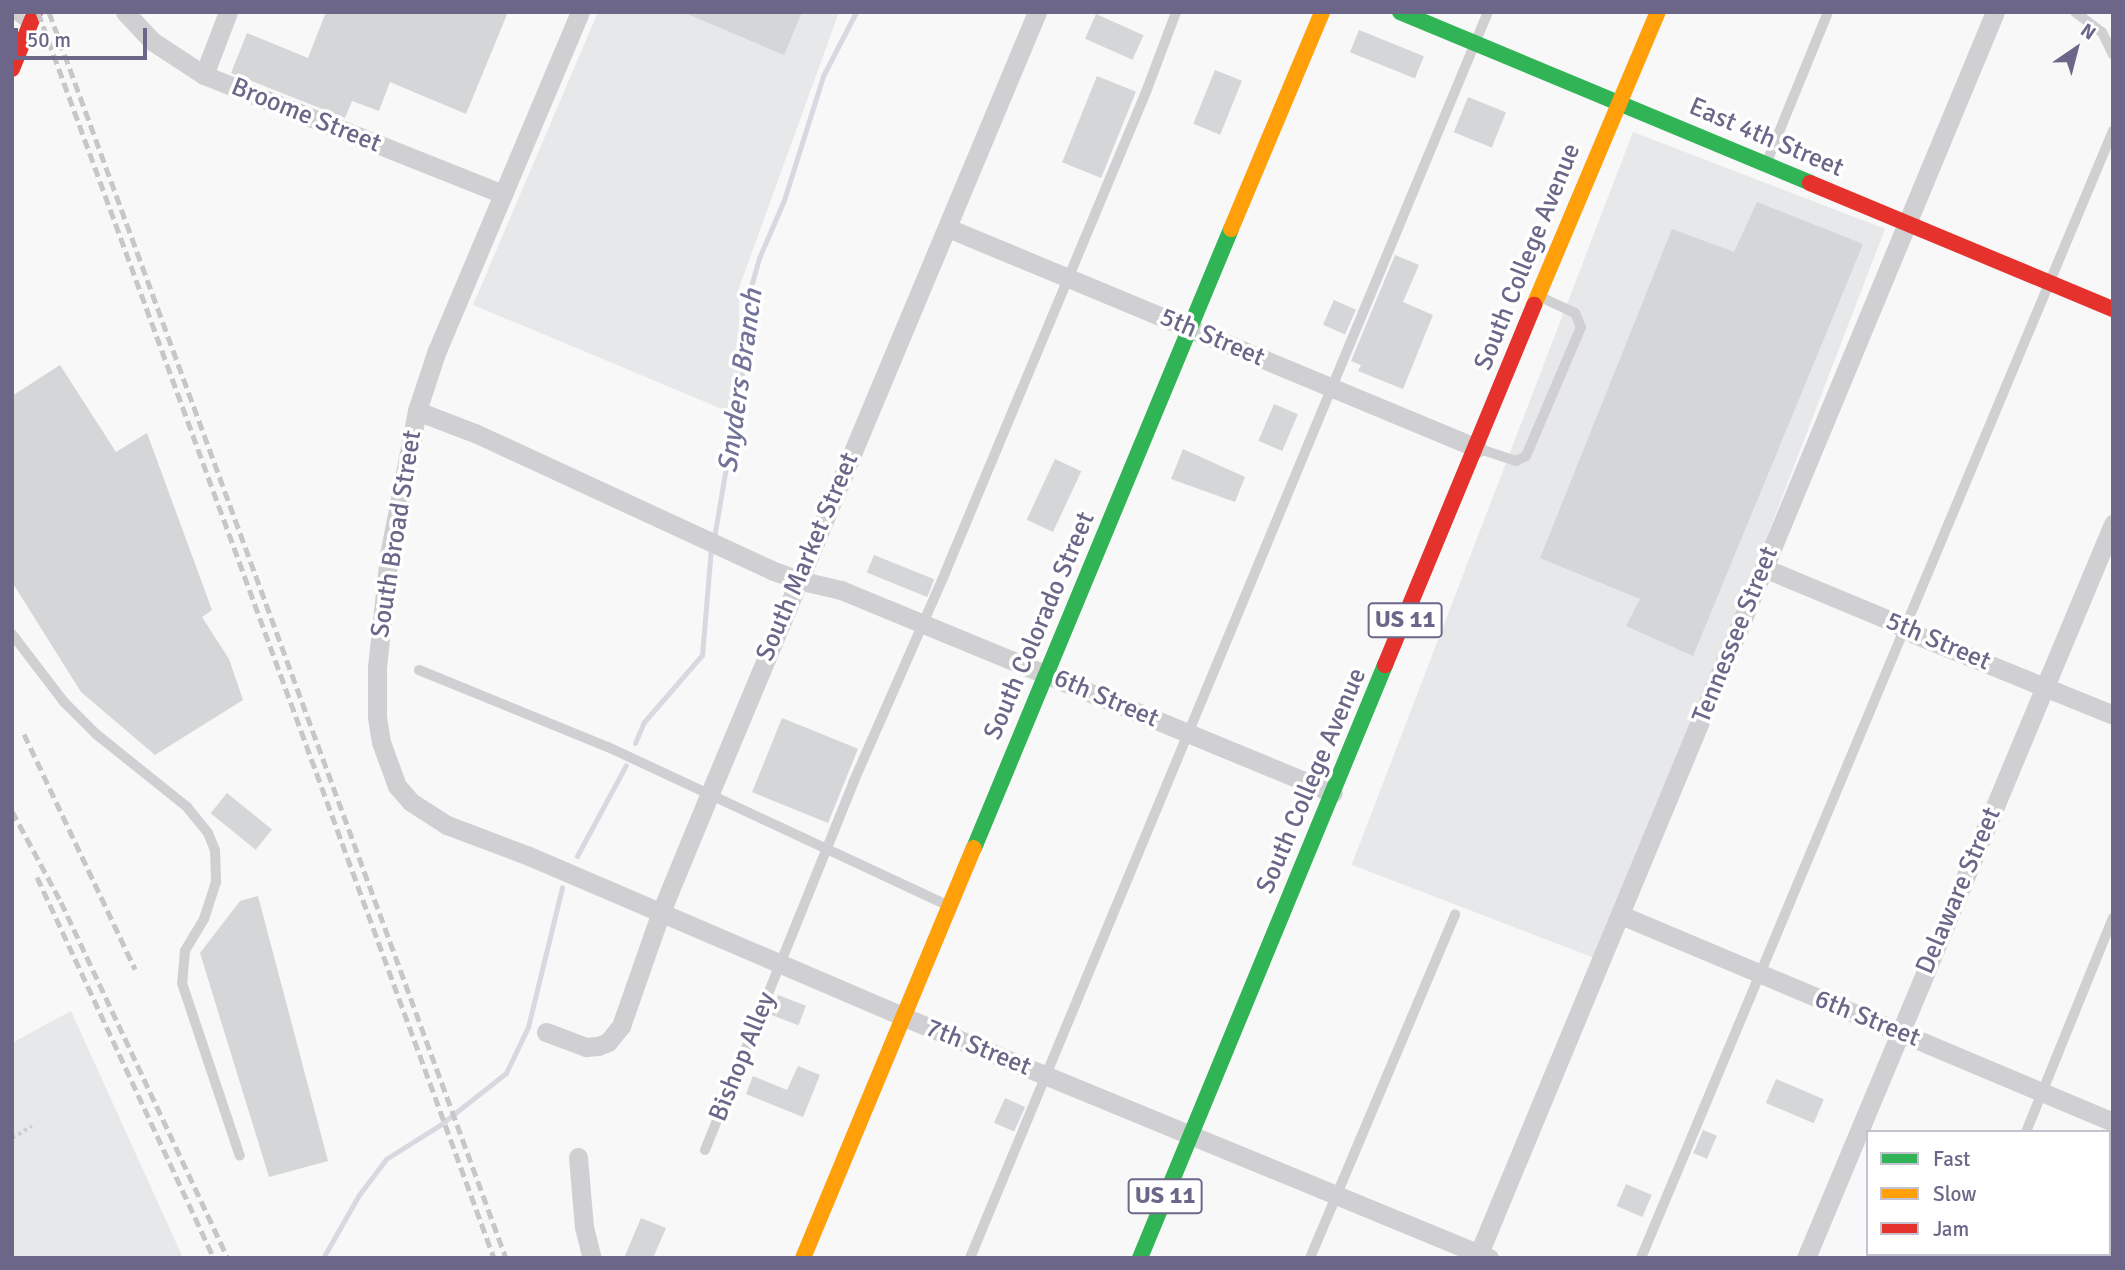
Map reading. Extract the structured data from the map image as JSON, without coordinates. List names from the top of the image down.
{
  "streets": {
    "main road": [
      "East 4th Street",
      "South College Avenue",
      "US 11",
      "South Colorado Street"
    ],
    "street": [
      "Broome Street",
      "5th Street",
      "South Broad Street",
      "South Market Street",
      "Tennessee Street",
      "6th Street",
      "Delaware Street",
      "7th Street"
    ],
    "lane": ["Bishop Alley"]
  },
  "crossings": [
    ["Broome Street", "South Broad Street"],
    ["East 4th Street", "South College Avenue"],
    ["East 4th Street", "Tennessee Street"],
    ["South College Avenue", "5th Street"],
    ["South College Avenue", "6th Street"],
    ["South College Avenue", "7th Street"],
    ["5th Street", "South Market Street"],
    ["5th Street", "South Colorado Street"],
    ["5th Street", "Tennessee Street"],
    ["5th Street", "Delaware Street"],
    ["5th Street", "Bishop Alley"],
    ["South Broad Street", "6th Street"],
    ["South Broad Street", "7th Street"],
    ["South Market Street", "6th Street"],
    ["South Market Street", "7th Street"],
    ["South Colorado Street", "6th Street"],
    ["South Colorado Street", "7th Street"],
    ["Tennessee Street", "6th Street"],
    ["Tennessee Street", "7th Street"],
    ["6th Street", "Delaware Street"],
    ["6th Street", "Bishop Alley"],
    ["7th Street", "Bishop Alley"]
  ],
  "water": ["Snyders Branch"],
  "legend": ["Fast", "Slow", "Jam"],
  "scale_bar": "50 m",
  "north": "top right"
}
